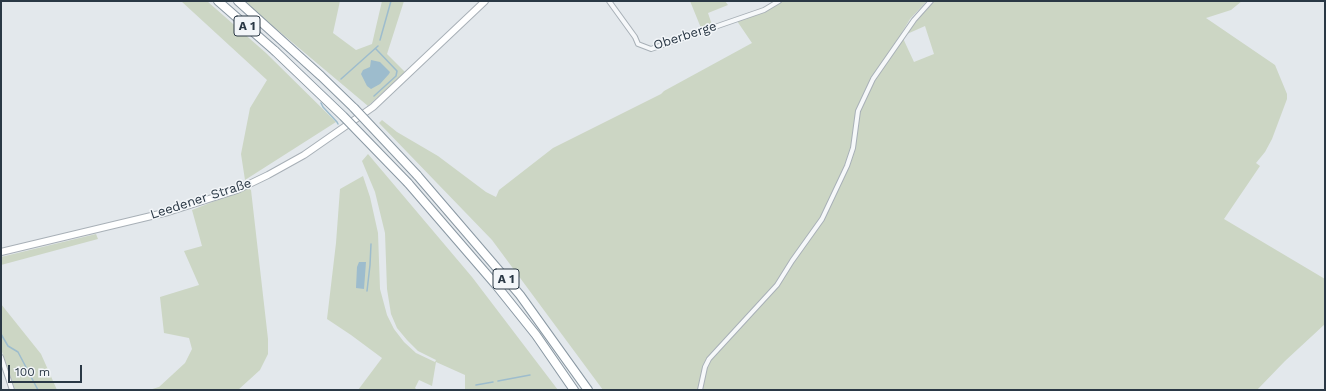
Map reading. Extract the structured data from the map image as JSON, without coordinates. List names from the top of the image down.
{
  "streets": {
    "highway": ["A 1"],
    "street": ["Oberberge", "Leedener Straße"]
  },
  "scale_bar": "100 m"
}
